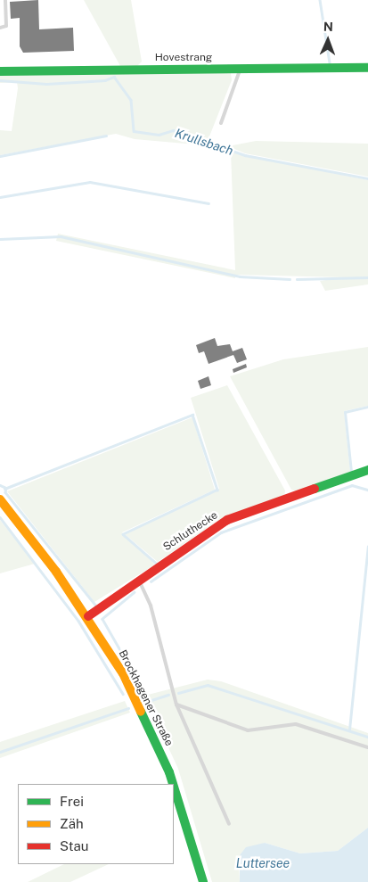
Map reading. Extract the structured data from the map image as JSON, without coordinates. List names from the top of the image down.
{
  "streets": {
    "street": ["Hovestrang", "Schluthecke", "Brockhagener Straße"]
  },
  "crossings": [
    ["Schluthecke", "Brockhagener Straße"]
  ],
  "water": ["Krullsbach", "Luttersee"],
  "legend": ["Frei", "Zäh", "Stau"],
  "north": "top"
}
